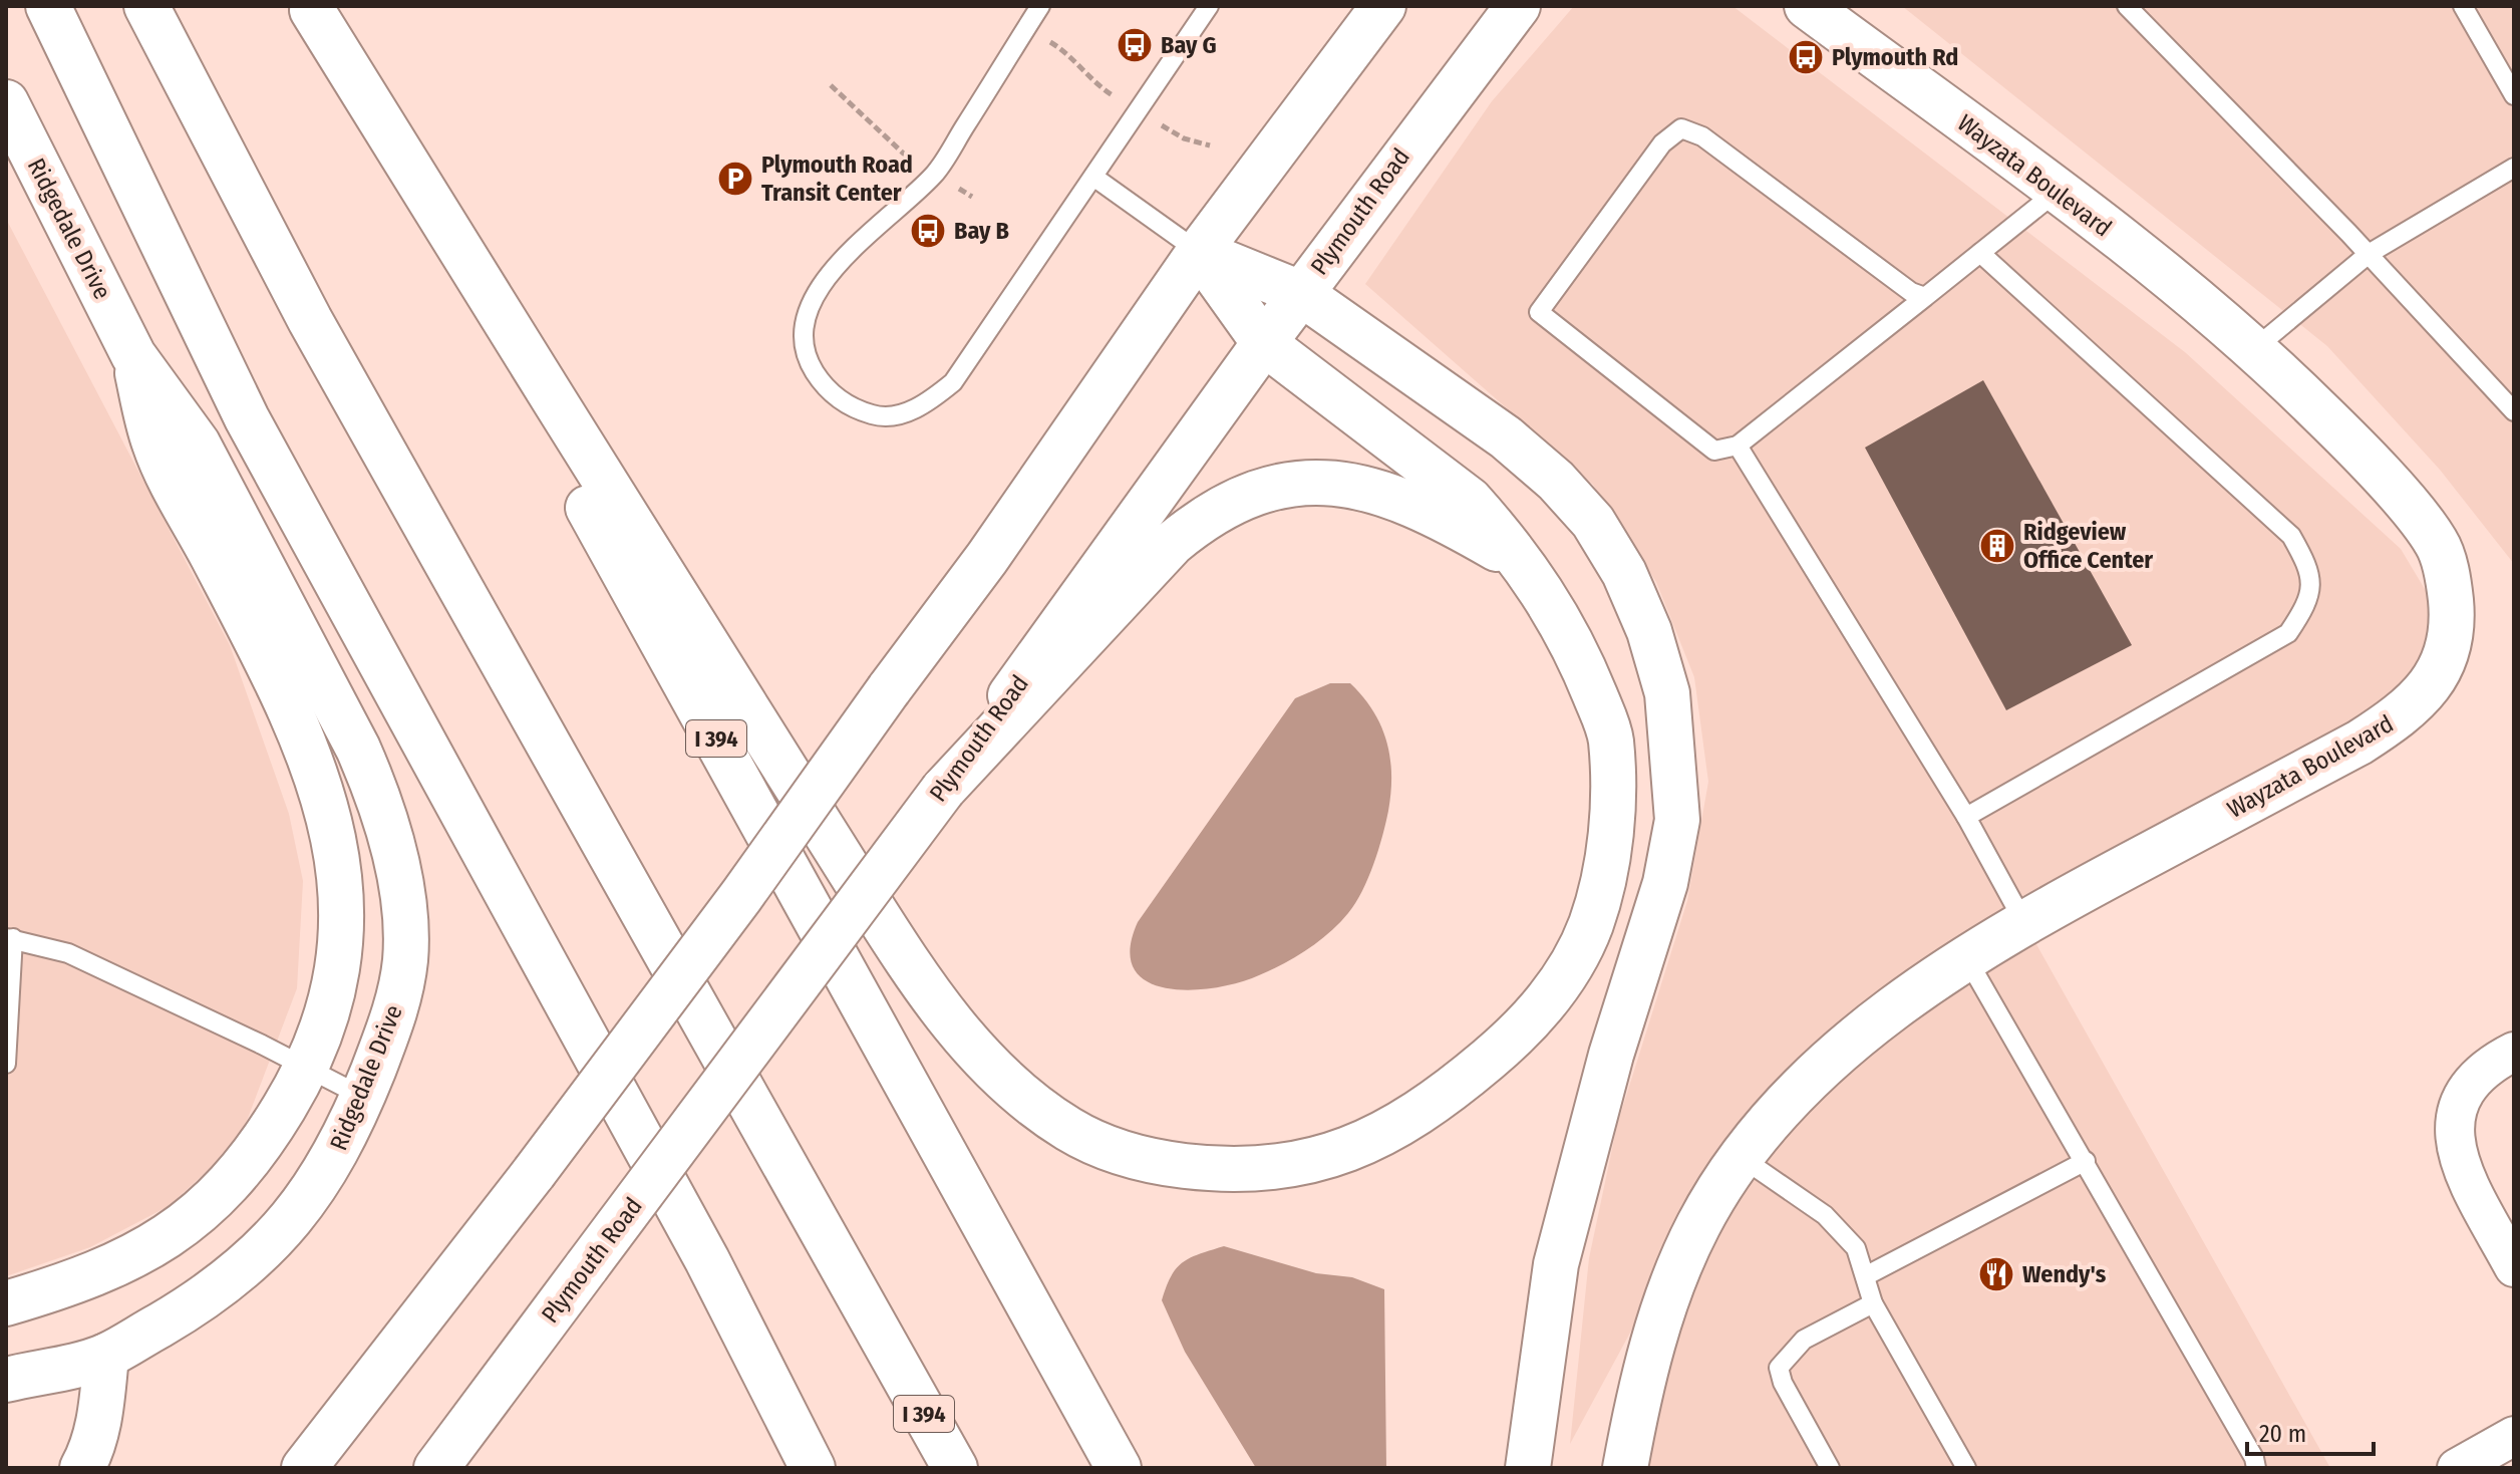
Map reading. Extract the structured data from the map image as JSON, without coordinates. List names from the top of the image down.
{
  "streets": {
    "main road": [
      "Wayzata Boulevard",
      "Plymouth Road",
      "Ridgedale Drive",
      "I 394"
    ]
  },
  "places": {
    "bus stop": ["Bay G", "Plymouth Rd", "Bay B"],
    "parking": ["Plymouth Road Transit Center"],
    "building": ["Ridgeview Office Center"],
    "restaurant": ["Wendy's"]
  },
  "scale_bar": "20 m"
}
